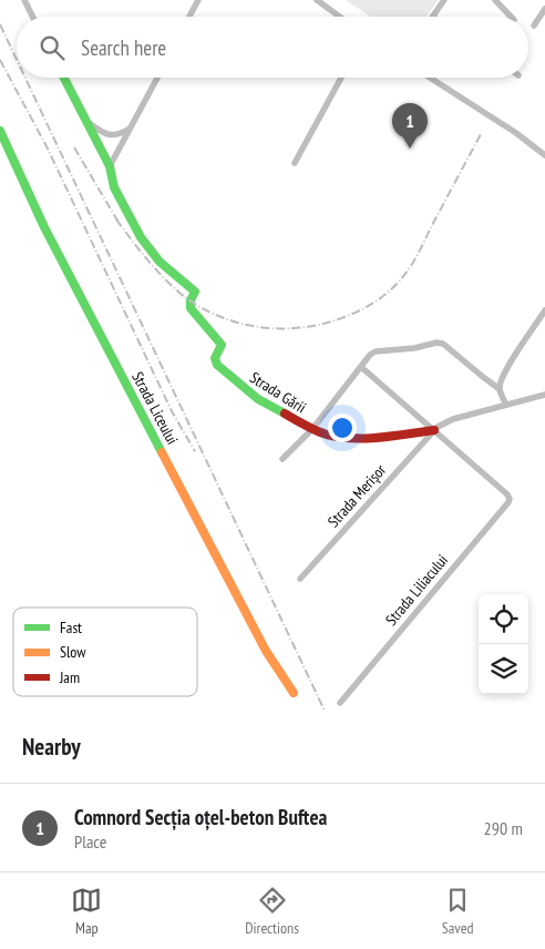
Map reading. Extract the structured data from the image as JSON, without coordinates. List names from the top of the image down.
{
  "streets": {
    "street": [
      "Strada Gării",
      "Strada Liceului",
      "Strada Merișor",
      "Strada Liliacului"
    ]
  },
  "crossings": [
    ["Strada Gării", "Strada Merișor"],
    ["Strada Gării", "Strada Liliacului"],
    ["Strada Merișor", "Strada Liliacului"]
  ],
  "legend": ["Fast", "Slow", "Jam"],
  "page": {
    "search": "Search here",
    "pins": "1",
    "heading": "Nearby",
    "list": [
      {
        "mark": "1",
        "name": "Comnord Secția oțel-beton Buftea",
        "note": "Place",
        "value": "290 m"
      }
    ],
    "nav": ["Map", "Directions", "Saved"]
  }
}
